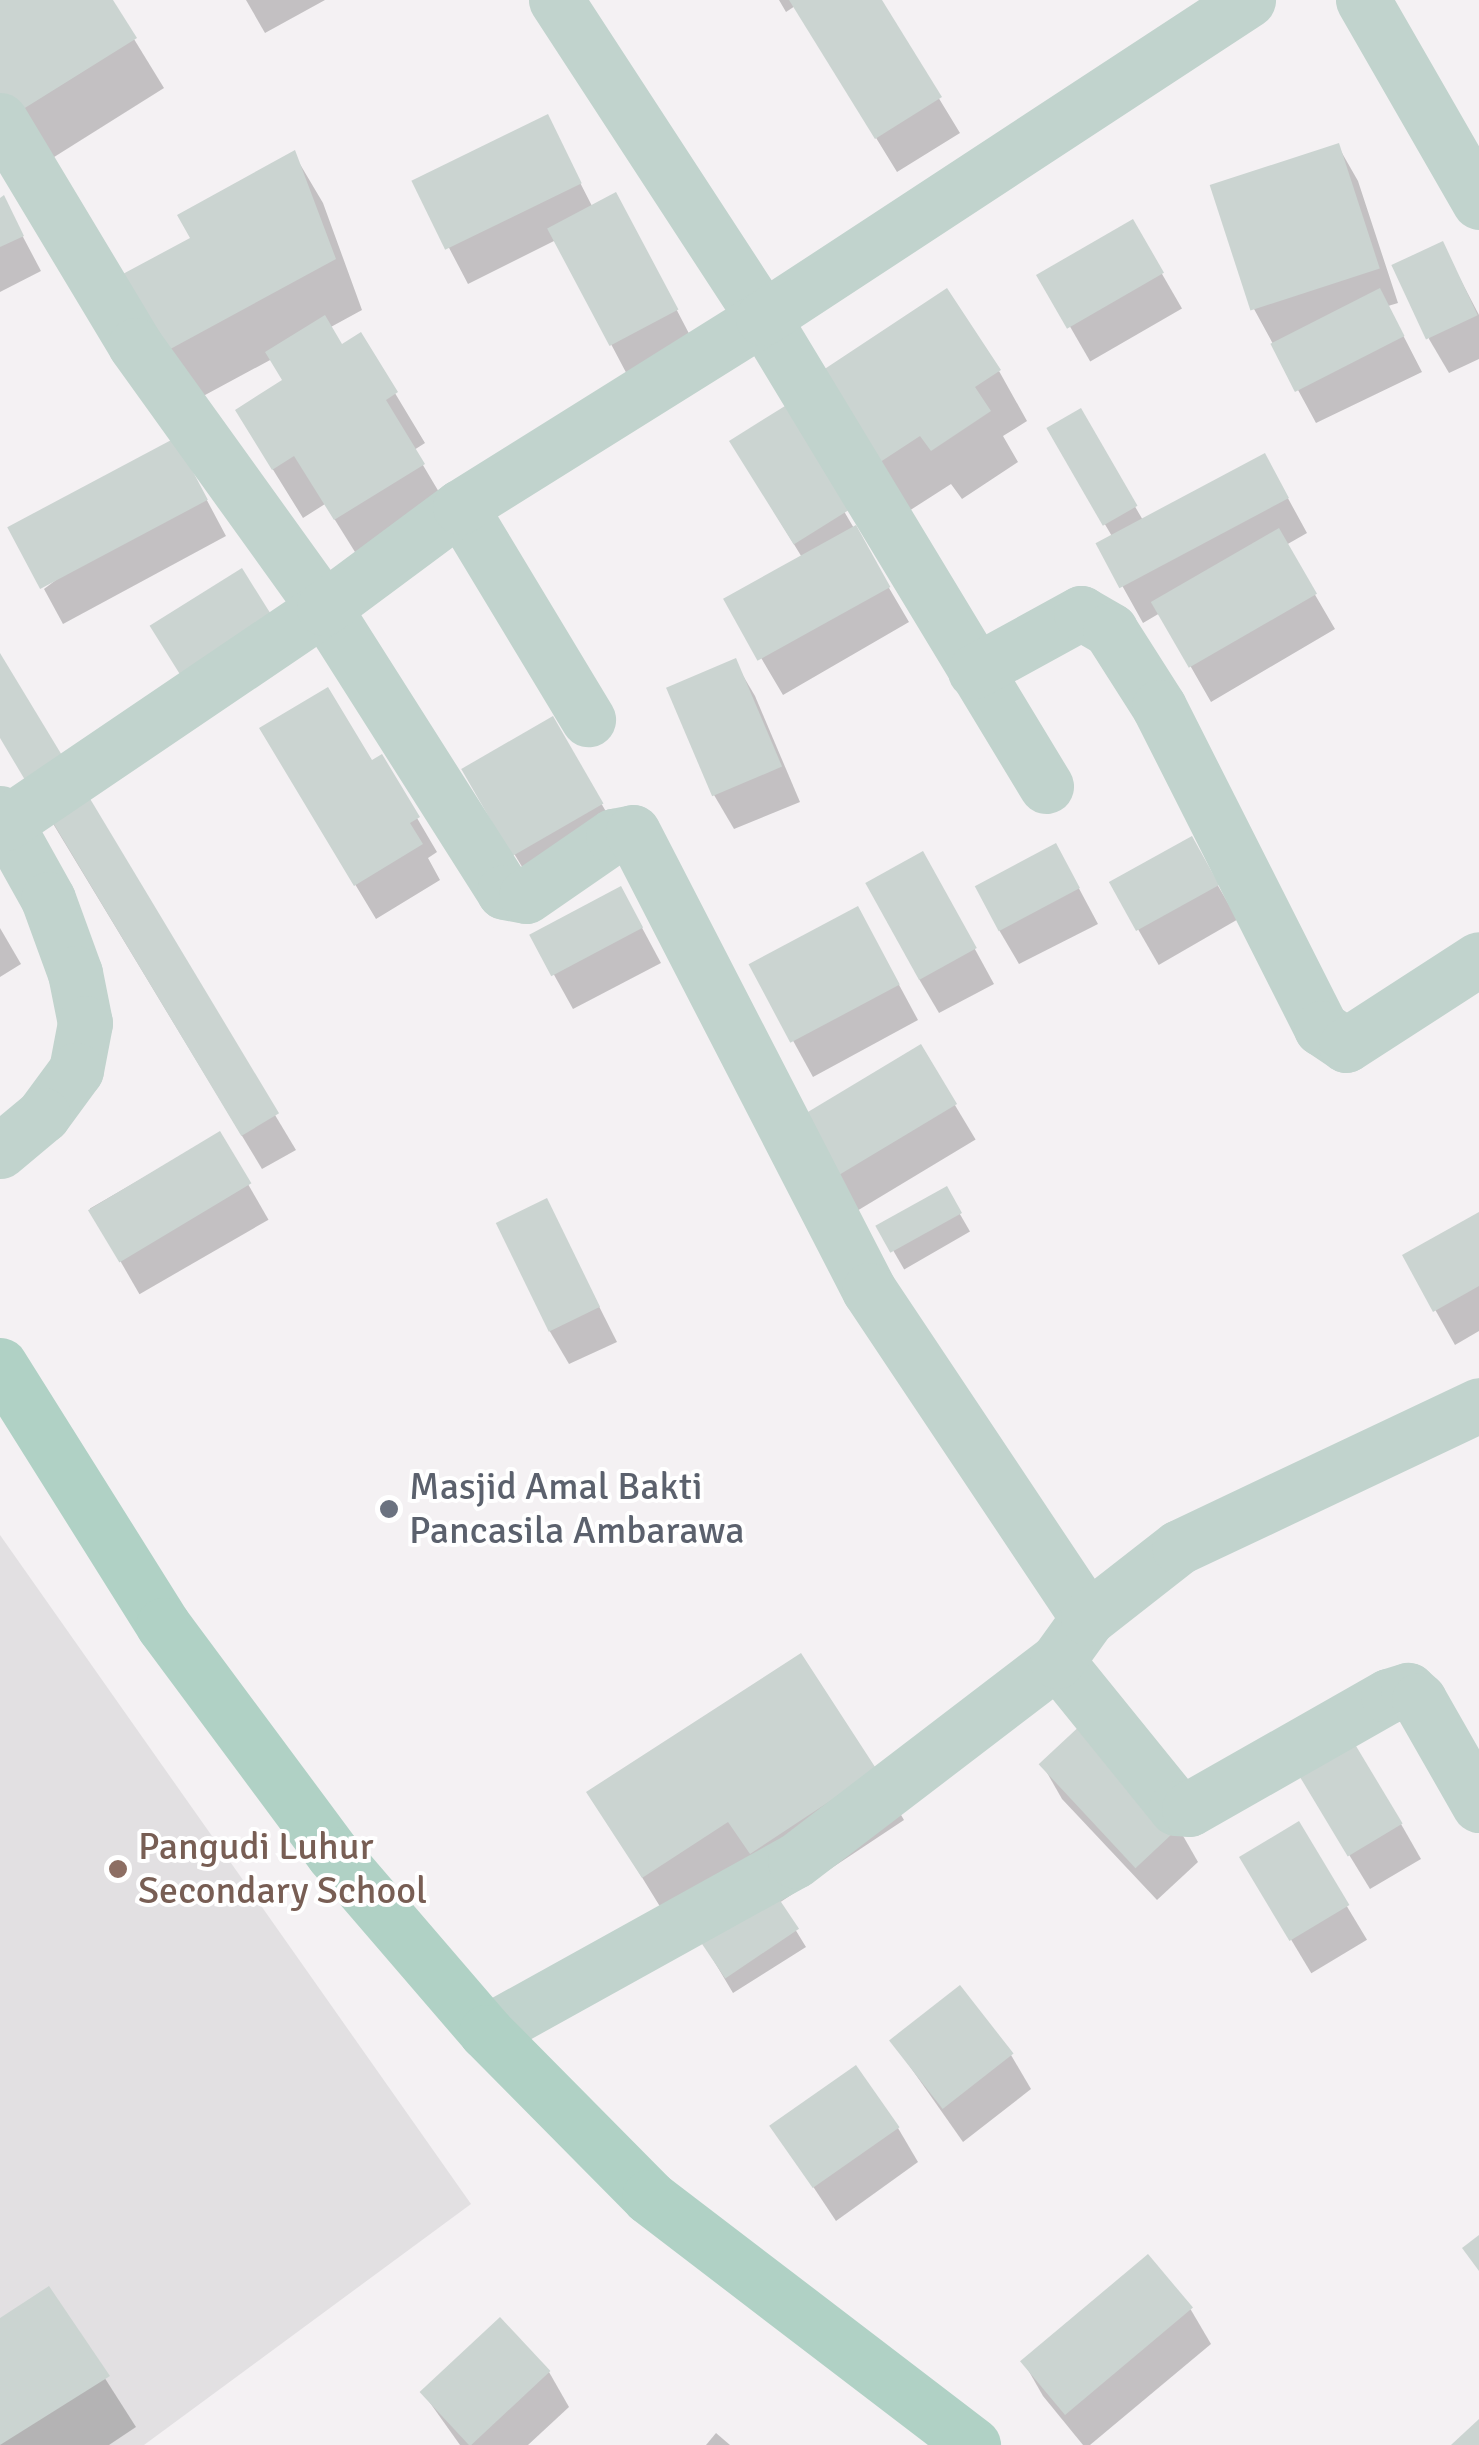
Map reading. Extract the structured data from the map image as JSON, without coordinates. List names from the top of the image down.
{
  "places": ["Masjid Amal Bakti Pancasila Ambarawa", "Pangudi Luhur Secondary School"]
}
